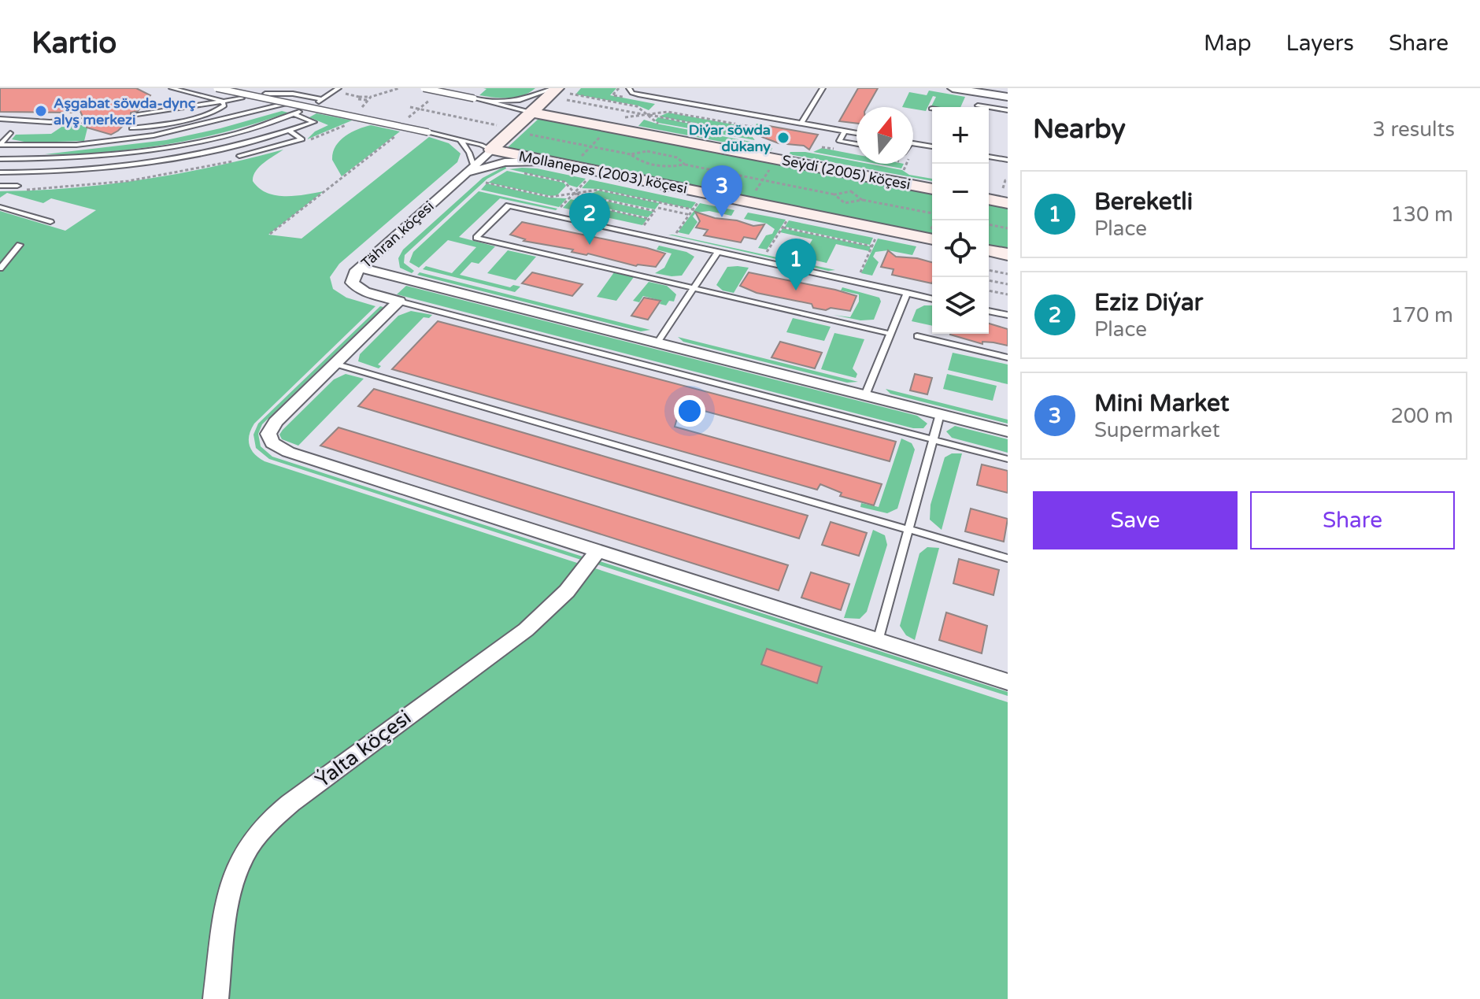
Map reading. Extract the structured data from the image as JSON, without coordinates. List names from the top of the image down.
{
  "streets": {
    "street": [
      "Mollanepes (2003) köçesi",
      "Seýdi (2005) köçesi",
      "Tähran köçesi",
      "Ýalta köçesi"
    ]
  },
  "crossings": [
    ["Mollanepes (2003) köçesi", "Tähran köçesi"],
    ["Seýdi (2005) köçesi", "Tähran köçesi"]
  ],
  "places": ["Aşgabat söwda-dynç alyş merkezi", "Diýar söwda dükany"],
  "north": "top",
  "page": {
    "header": "Kartio",
    "nav": ["Map", "Layers", "Share"],
    "heading": ["Nearby", "3 results"],
    "map_buttons": ["+", "−"],
    "pins": ["3", "2", "1"],
    "list": [
      {
        "mark": "1",
        "name": "Bereketli",
        "note": "Place",
        "value": "130 m"
      },
      {
        "mark": "2",
        "name": "Eziz Diýar",
        "note": "Place",
        "value": "170 m"
      },
      {
        "mark": "3",
        "name": "Mini Market",
        "note": "Supermarket",
        "value": "200 m"
      }
    ],
    "buttons": ["Save", "Share"]
  }
}
